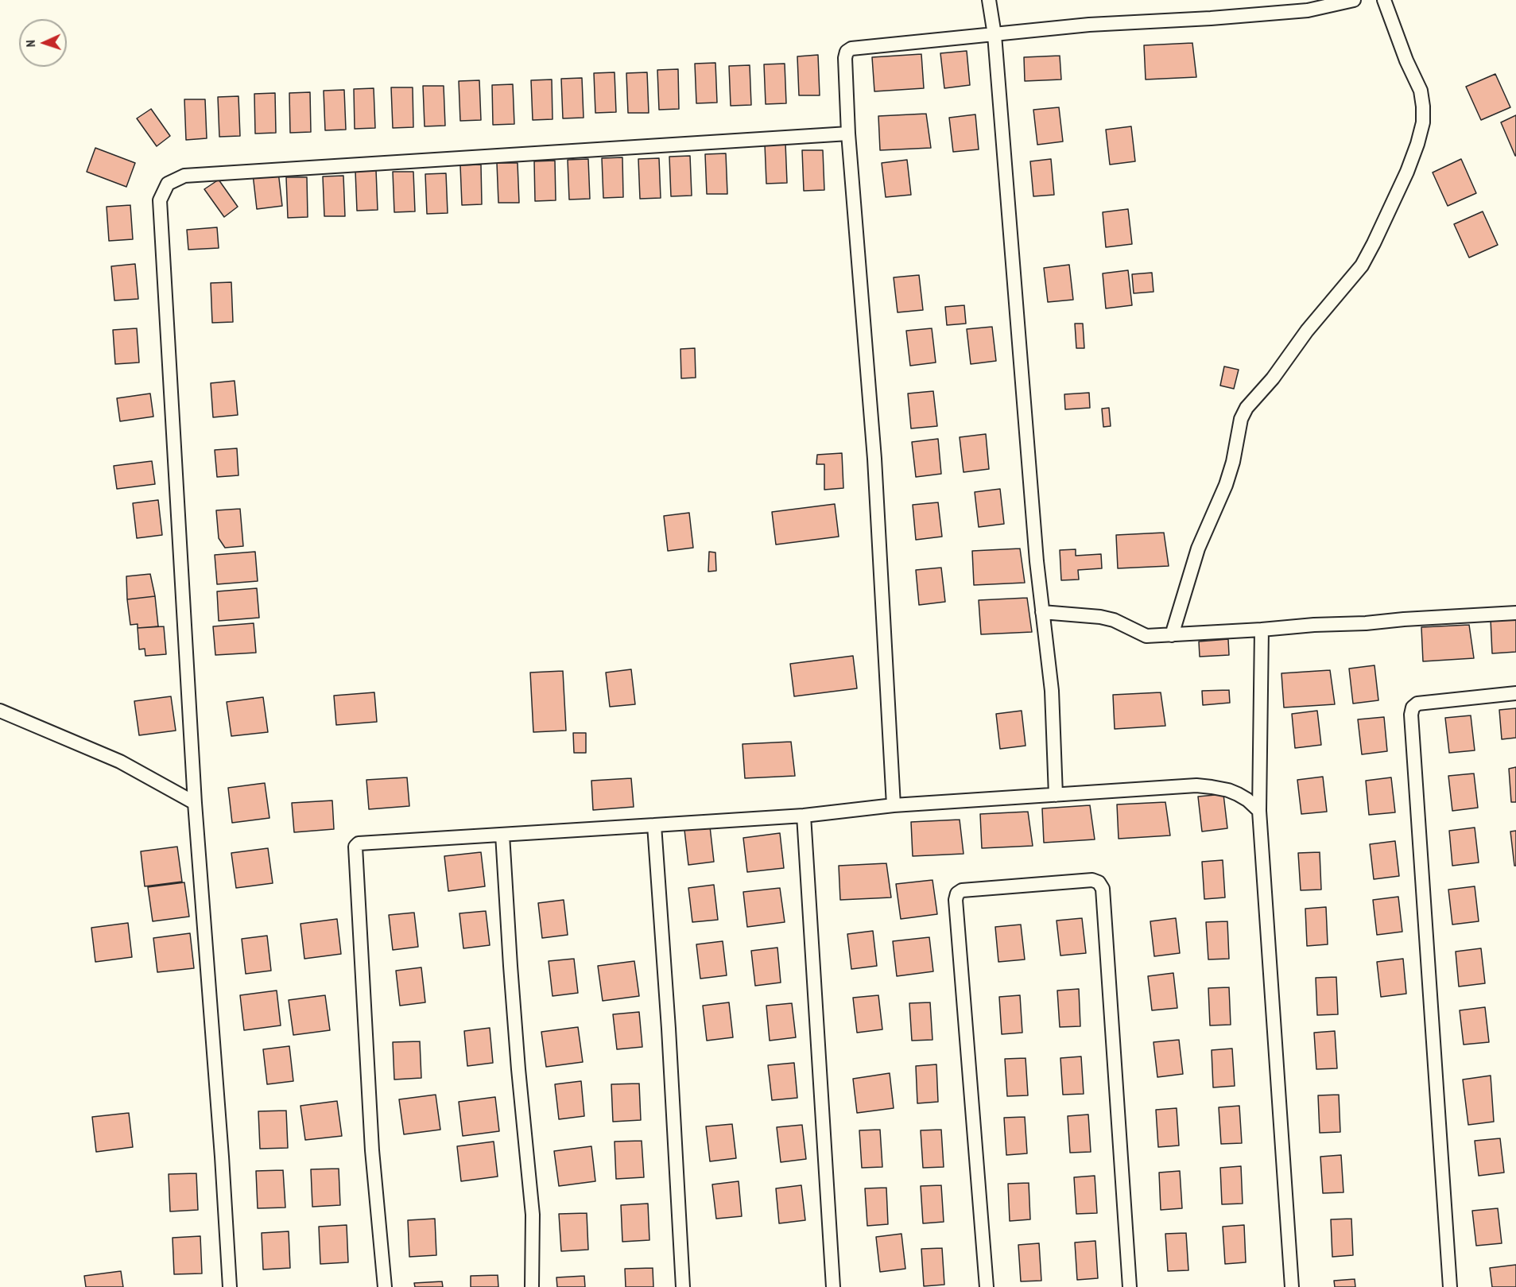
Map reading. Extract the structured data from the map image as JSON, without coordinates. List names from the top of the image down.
{
  "north": "left"
}
